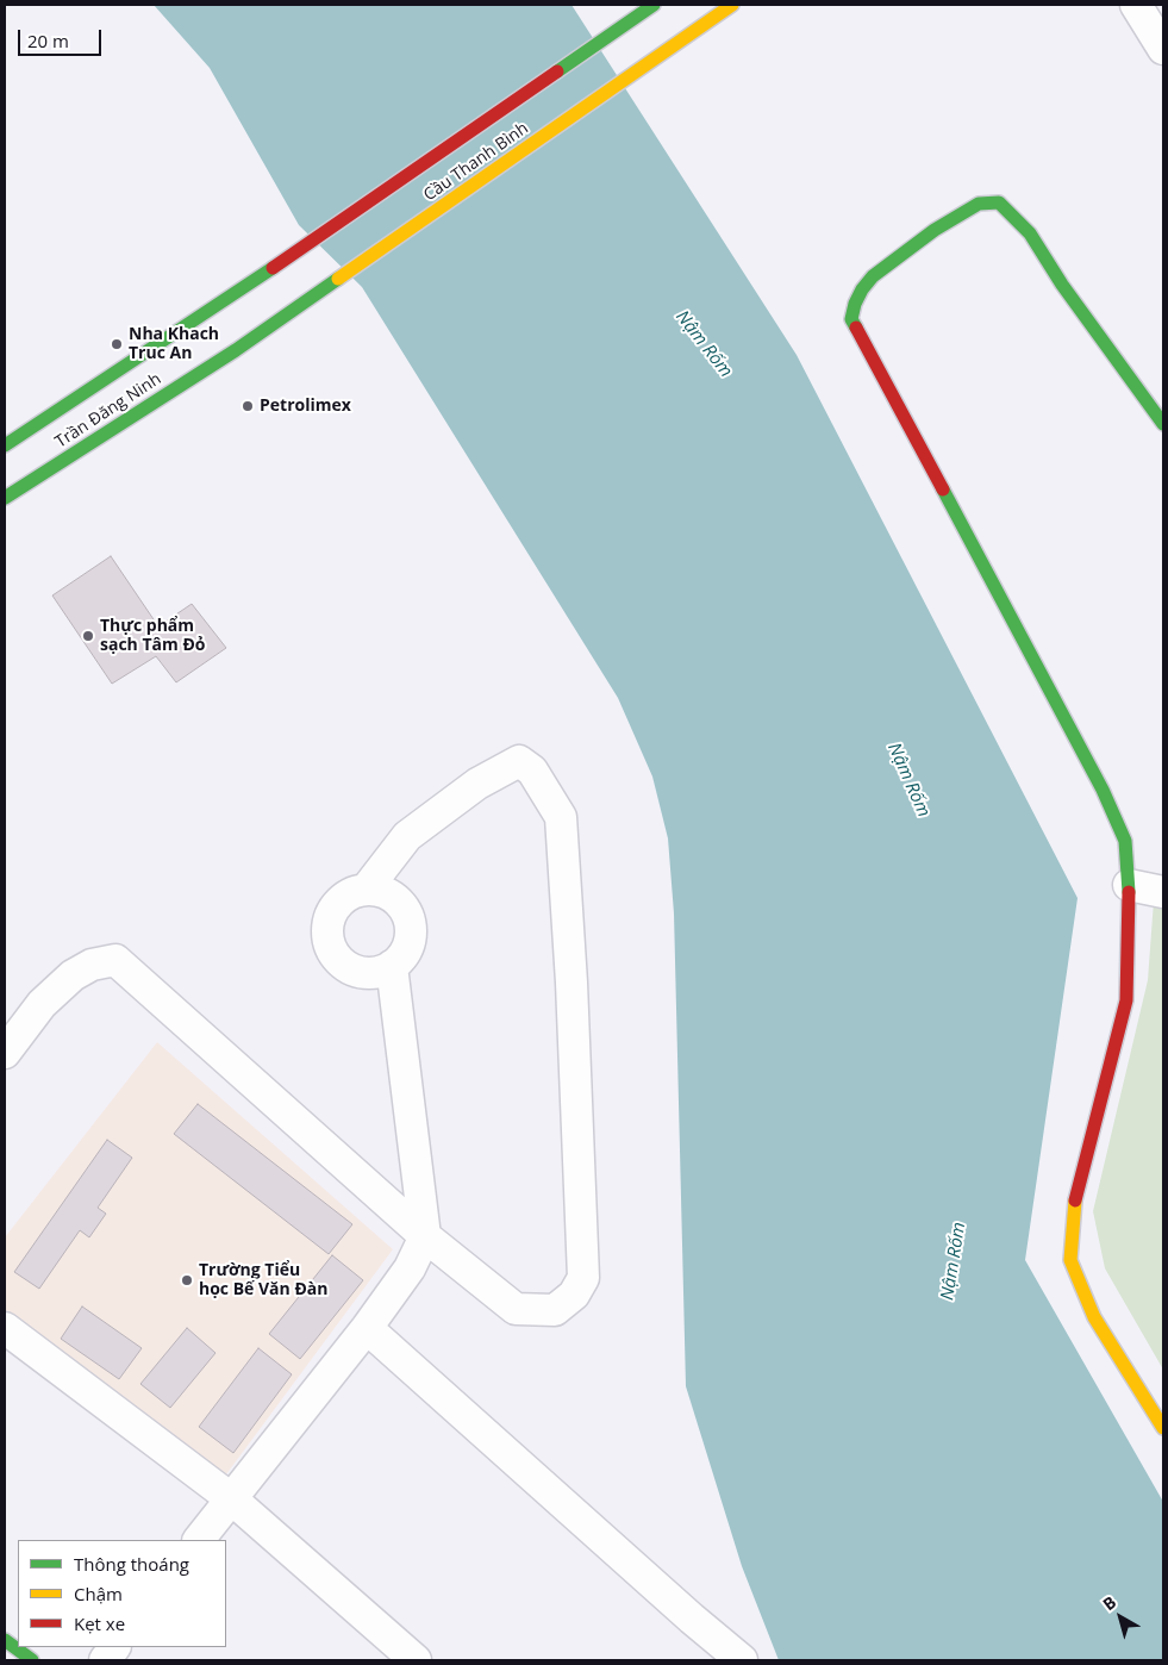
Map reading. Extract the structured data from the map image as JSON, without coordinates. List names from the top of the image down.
{
  "streets": {
    "main road": ["Cầu Thanh Bình", "Trần Đăng Ninh"]
  },
  "crossings": [
    ["Cầu Thanh Bình", "Trần Đăng Ninh"]
  ],
  "water": ["Nậm Rốm"],
  "places": [
    "Nha Khach Truc An",
    "Petrolimex",
    "Thực phẩm sạch Tâm Đỏ",
    "Trường Tiểu học Bế Văn Đàn"
  ],
  "legend": ["Thông thoáng", "Chậm", "Kẹt xe"],
  "scale_bar": "20 m",
  "north": "top left"
}
